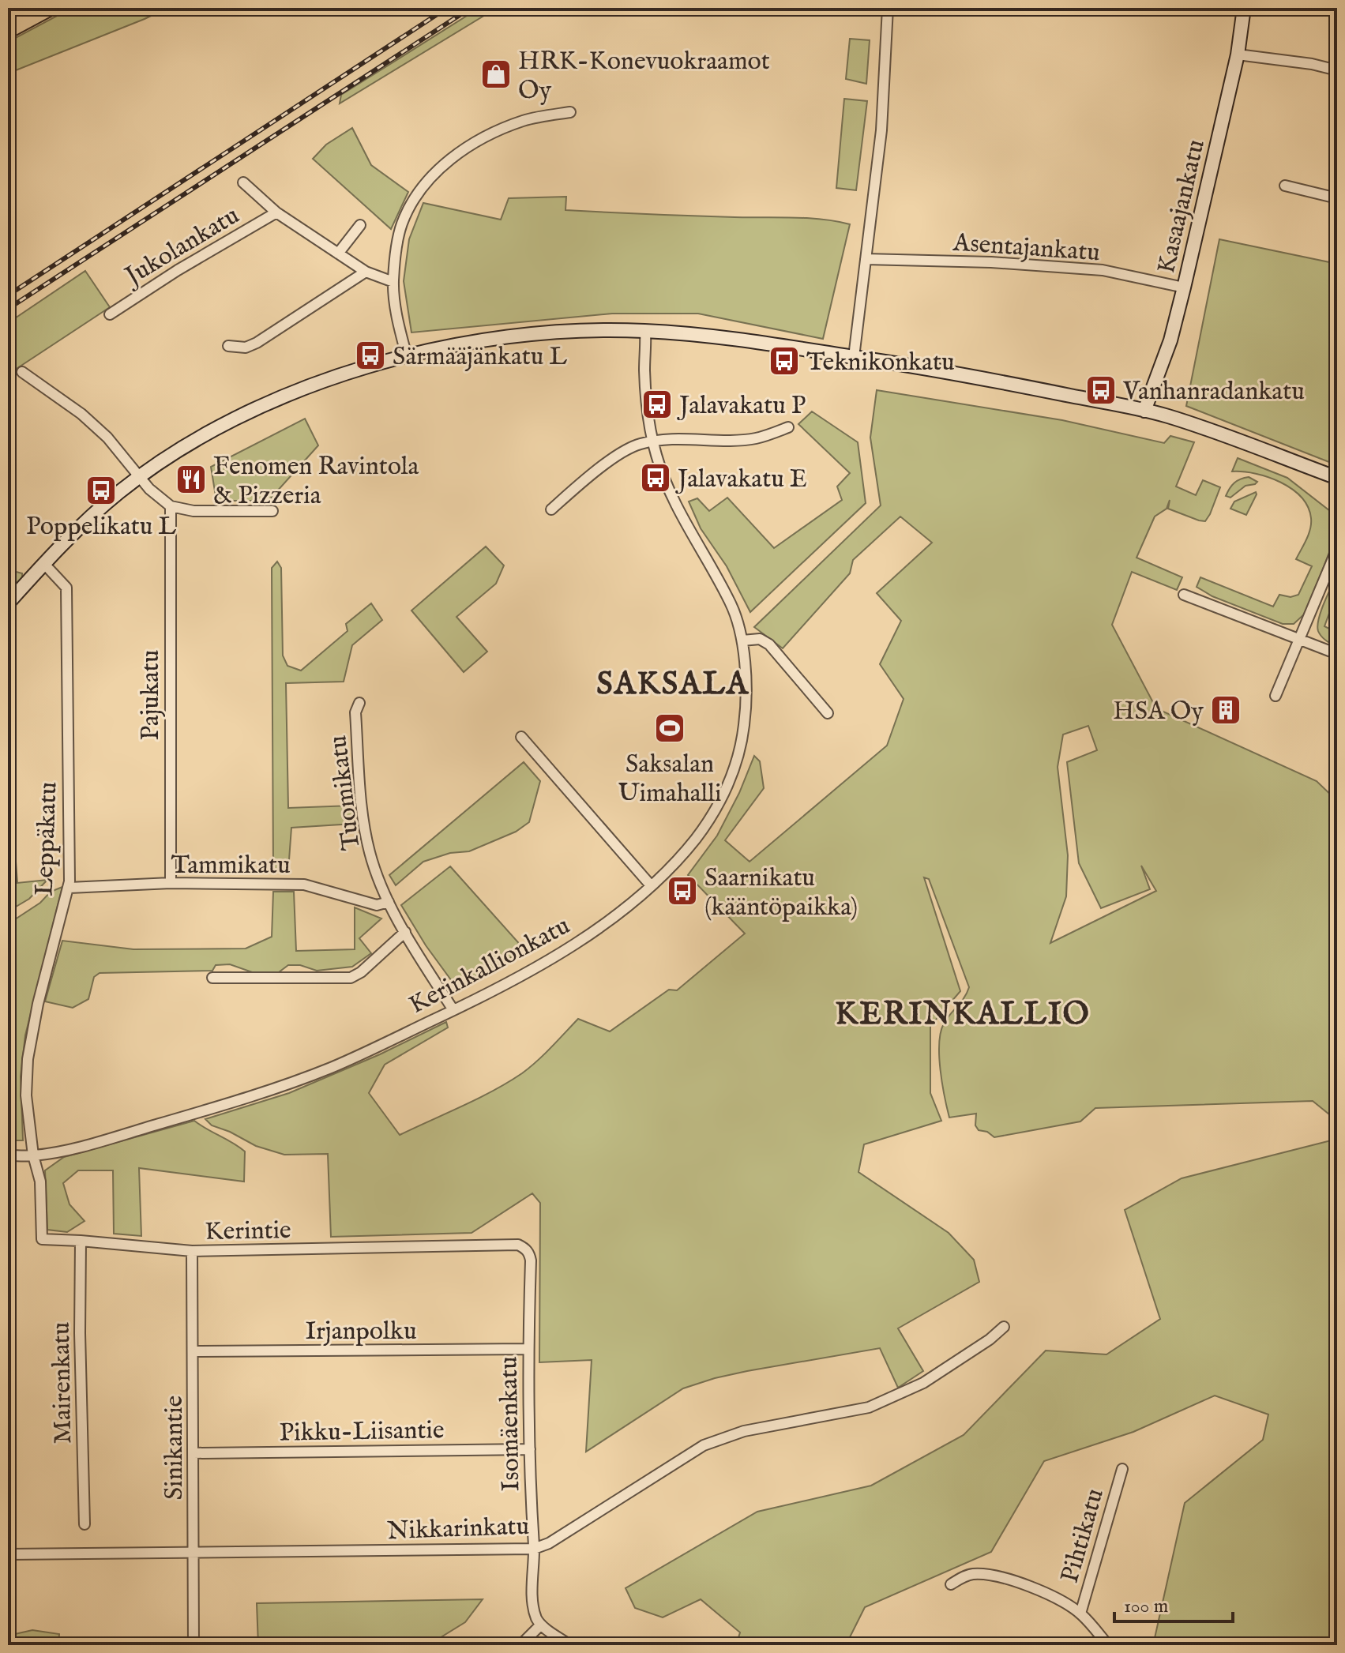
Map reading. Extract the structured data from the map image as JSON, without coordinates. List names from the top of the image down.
{
  "streets": {
    "street": [
      "Kasaajankatu",
      "Jukolankatu",
      "Asentajankatu",
      "Pajukatu",
      "Tuomikatu",
      "Leppäkatu",
      "Tammikatu",
      "Kerinkallionkatu",
      "Kerintie",
      "Irjanpolku",
      "Mairenkatu",
      "Isomäenkatu",
      "Pikku-Liisantie",
      "Sinikantie",
      "Nikkarinkatu",
      "Pihtikatu"
    ]
  },
  "crossings": [
    ["Kasaajankatu", "Asentajankatu"],
    ["Pajukatu", "Tammikatu"],
    ["Tuomikatu", "Tammikatu"],
    ["Tuomikatu", "Kerinkallionkatu"],
    ["Leppäkatu", "Tammikatu"],
    ["Leppäkatu", "Kerinkallionkatu"],
    ["Leppäkatu", "Kerintie"],
    ["Kerinkallionkatu", "Kerintie"],
    ["Kerintie", "Mairenkatu"],
    ["Kerintie", "Isomäenkatu"],
    ["Kerintie", "Sinikantie"],
    ["Irjanpolku", "Isomäenkatu"],
    ["Irjanpolku", "Sinikantie"],
    ["Isomäenkatu", "Pikku-Liisantie"],
    ["Isomäenkatu", "Nikkarinkatu"],
    ["Pikku-Liisantie", "Sinikantie"],
    ["Sinikantie", "Nikkarinkatu"]
  ],
  "districts": ["SAKSALA", "KERINKALLIO"],
  "places": {
    "shop": ["HRK-Konevuokraamot Oy"],
    "bus stop": [
      "Särmääjänkatu L",
      "Teknikonkatu",
      "Vanhanradankatu",
      "Jalavakatu P",
      "Jalavakatu E",
      "Poppelikatu L",
      "Saarnikatu (kääntöpaikka)"
    ],
    "restaurant": ["Fenomen Ravintola & Pizzeria"],
    "building": ["HSA Oy"],
    "sports": ["Saksalan Uimahalli"]
  },
  "scale_bar": "100 m"
}
